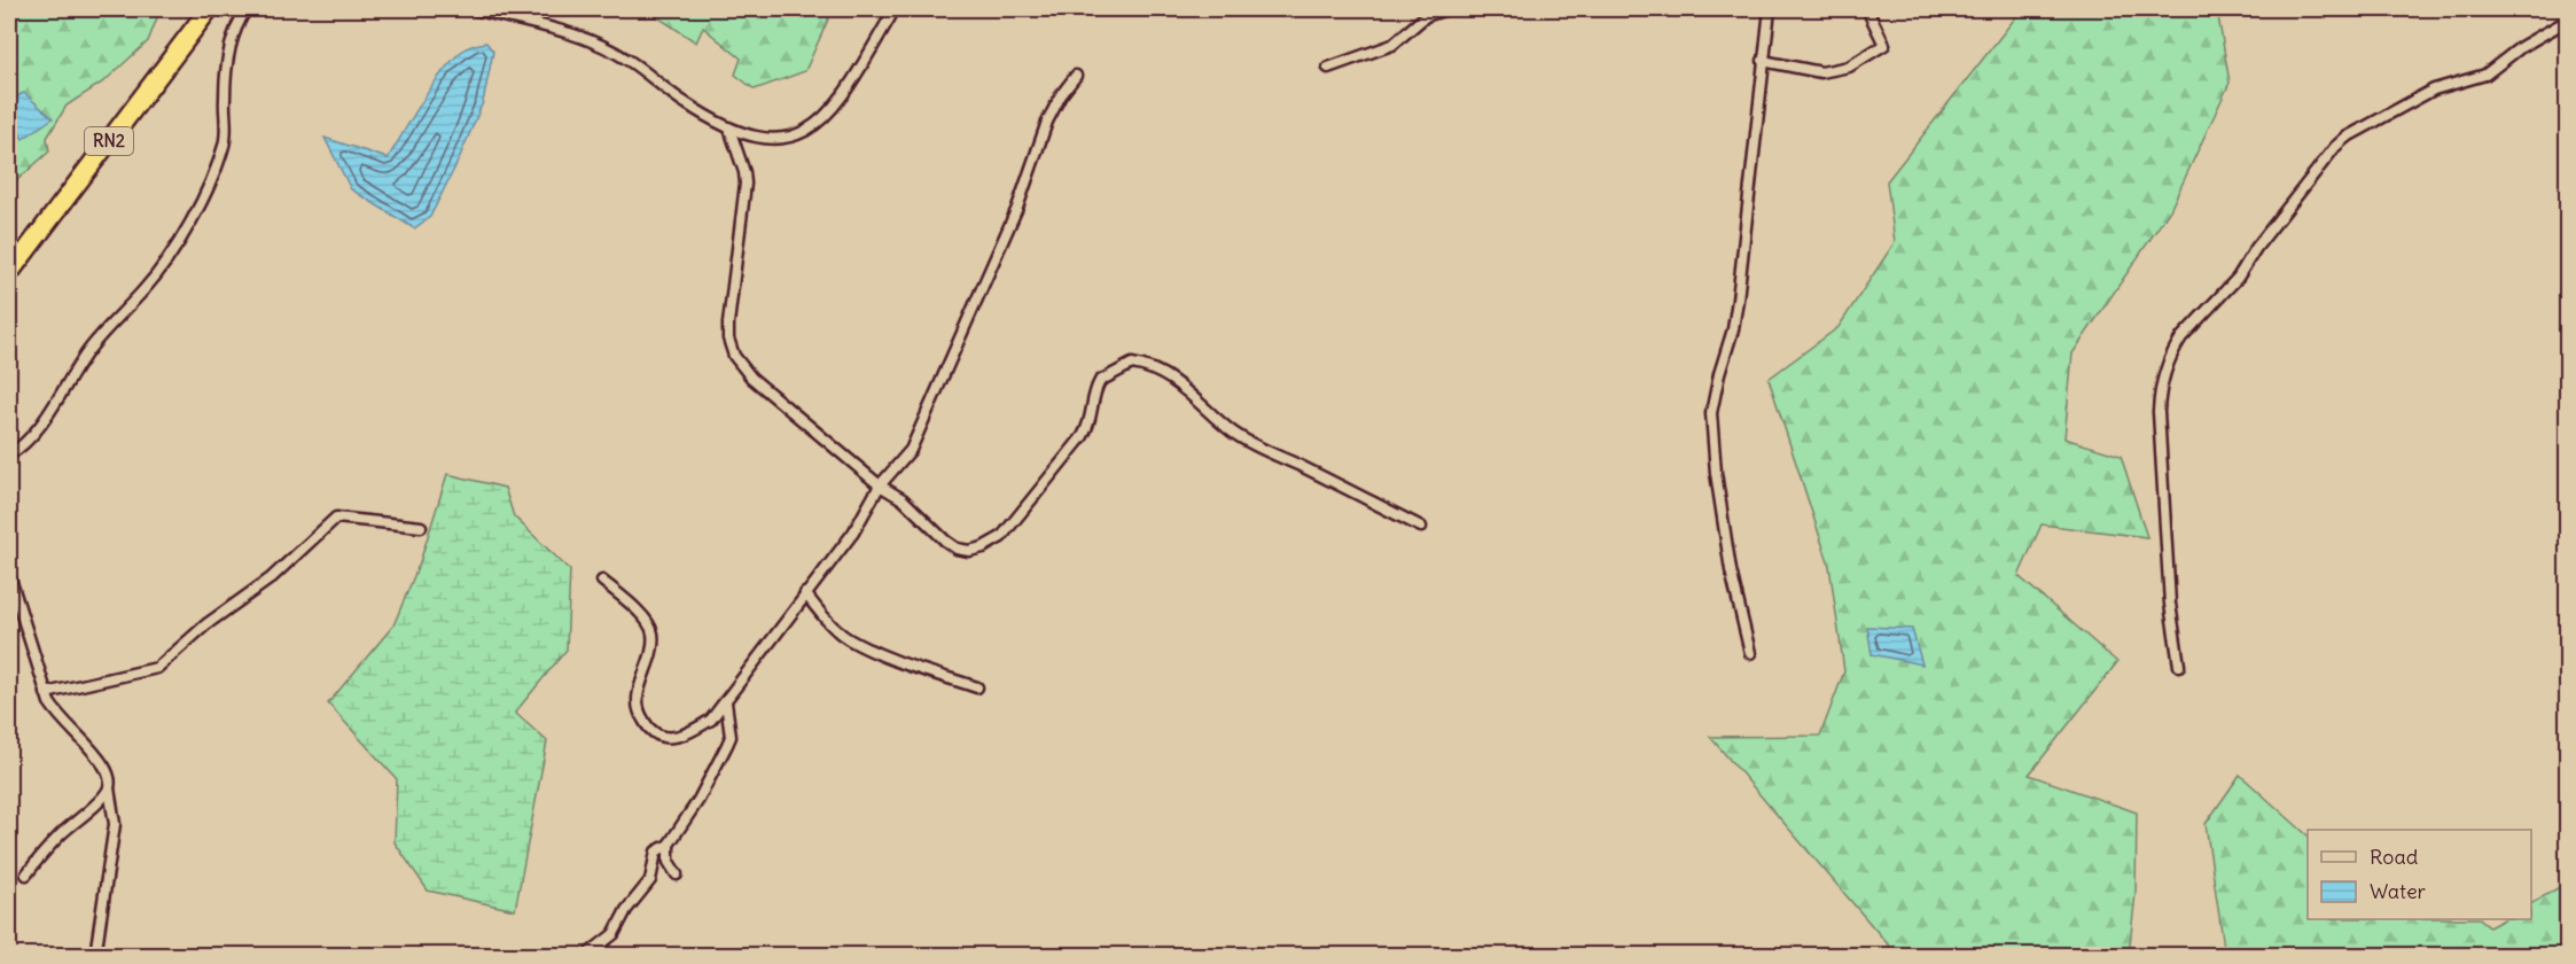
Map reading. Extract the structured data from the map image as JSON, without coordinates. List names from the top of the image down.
{
  "streets": {
    "highway": ["RN2"]
  },
  "legend": ["Road", "Water"]
}
